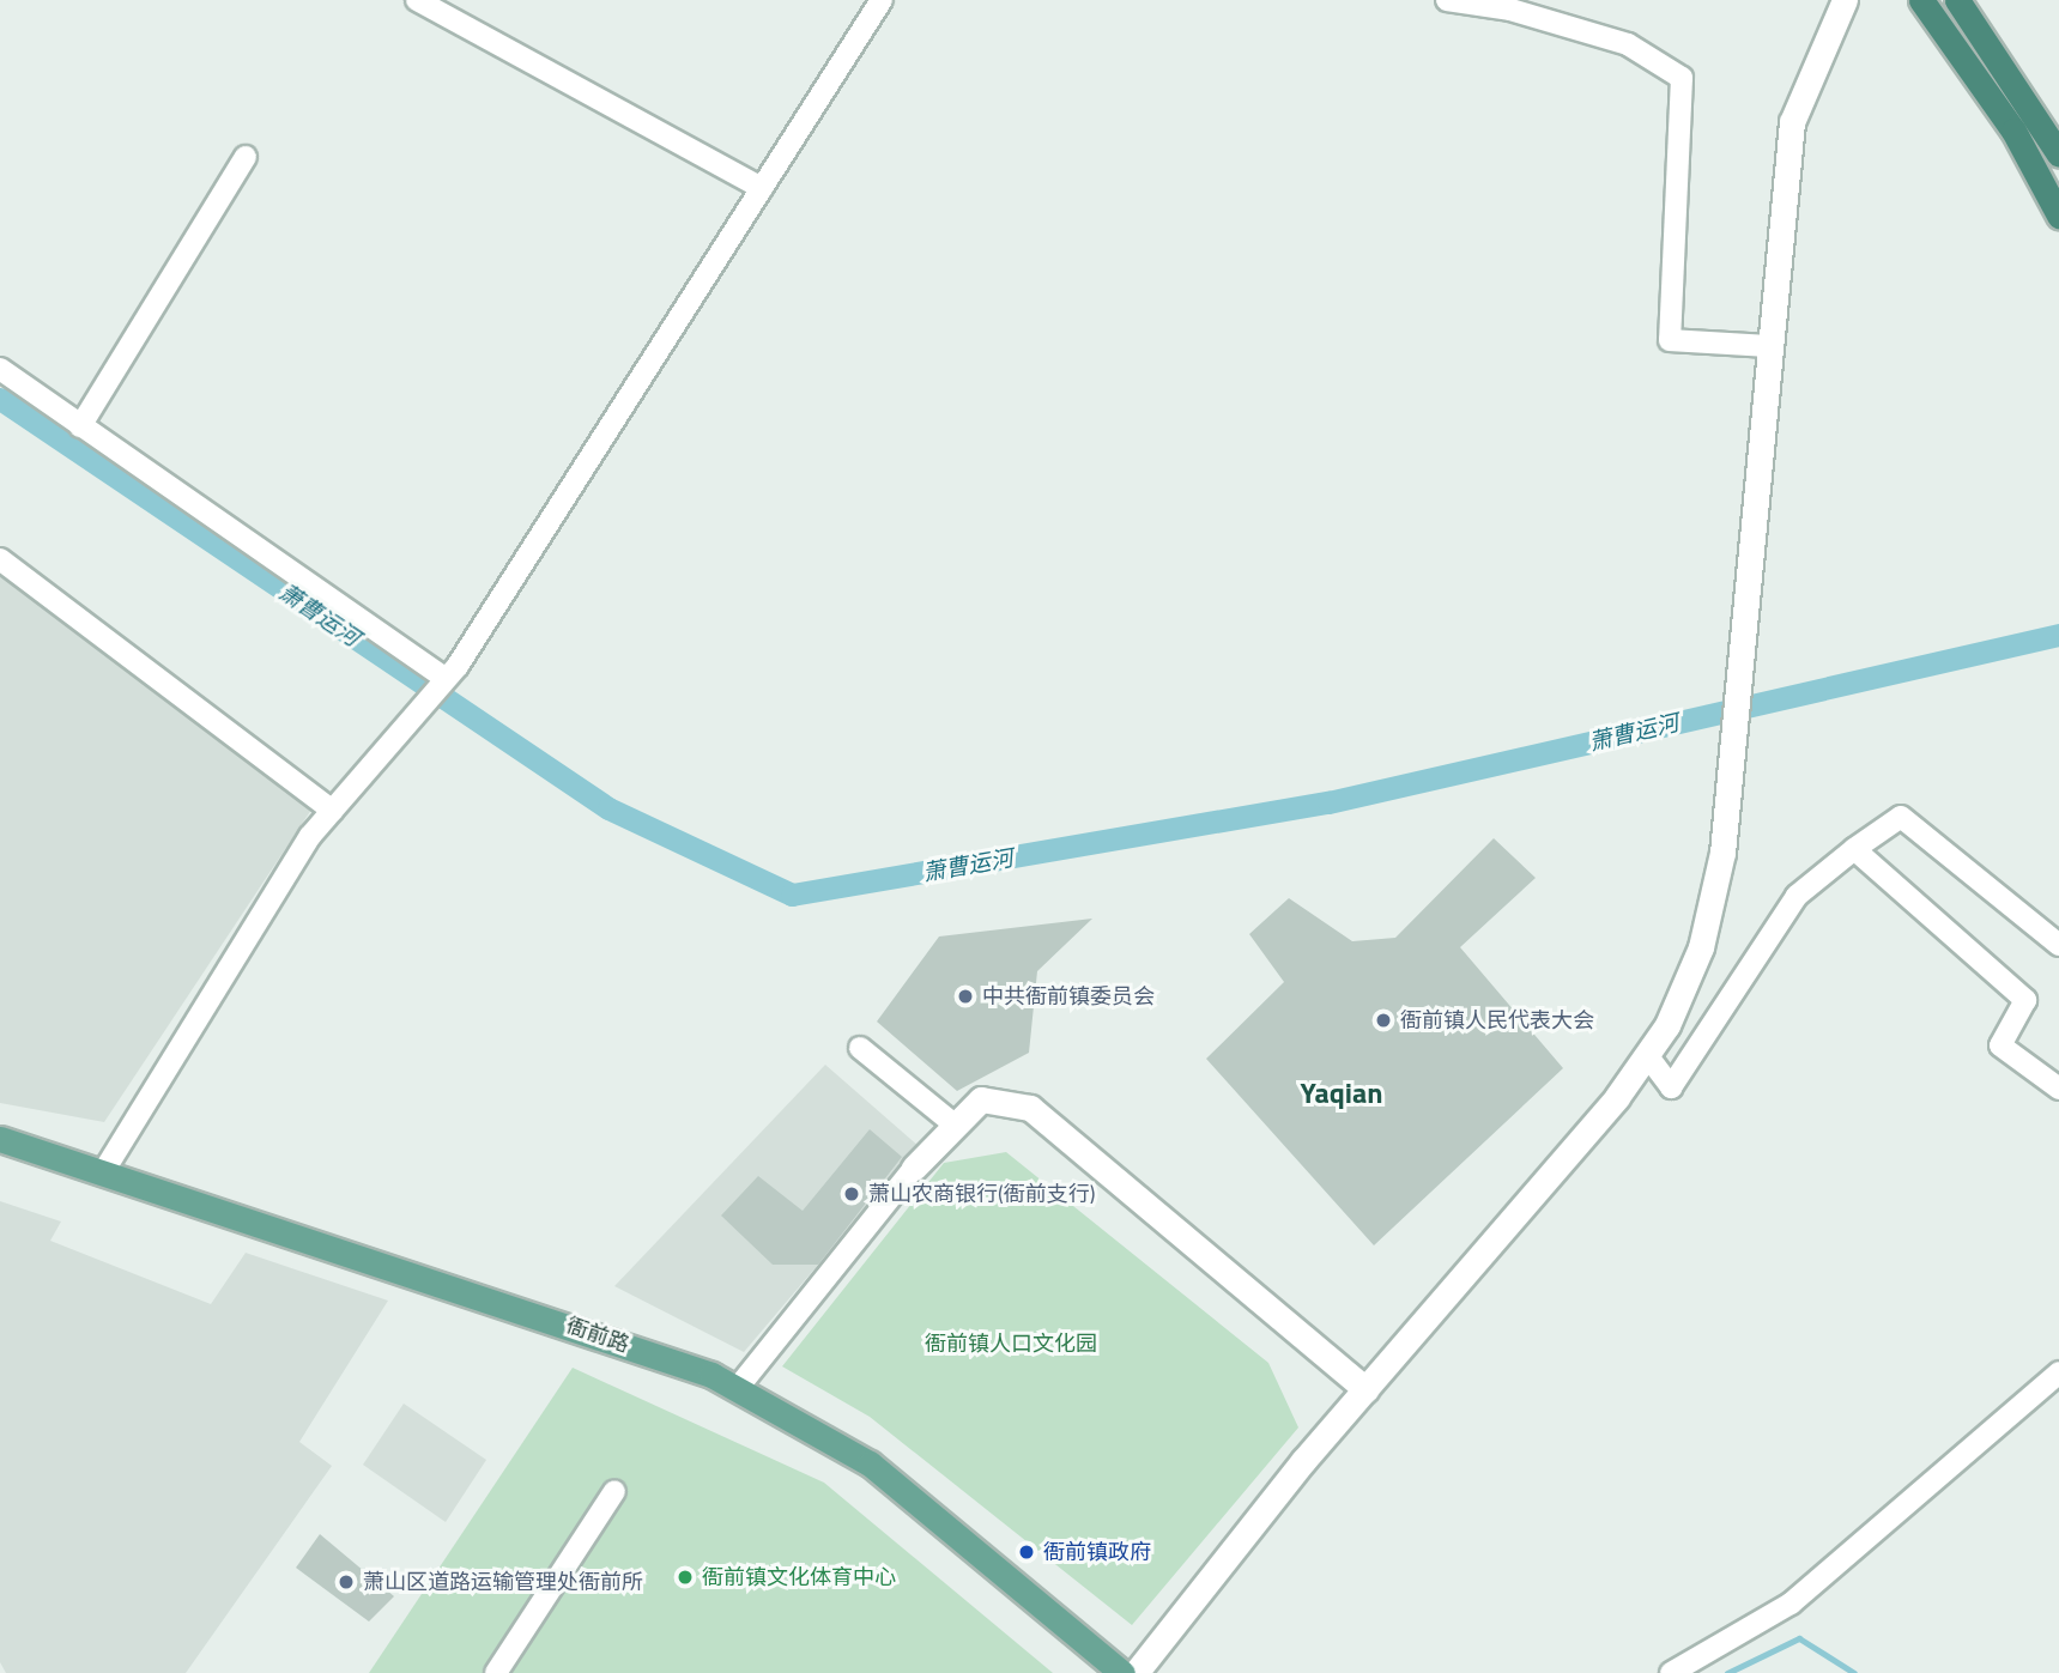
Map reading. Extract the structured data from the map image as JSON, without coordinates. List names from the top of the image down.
{
  "streets": {
    "main road": ["衙前路"]
  },
  "districts": ["Yaqian"],
  "water": ["萧曹运河"],
  "parks": ["衙前镇人口文化园"],
  "places": [
    "中共衙前镇委员会",
    "衙前镇人民代表大会",
    "萧山农商银行(衙前支行)",
    "衙前镇政府",
    "衙前镇文化体育中心",
    "萧山区道路运输管理处衙前所"
  ]
}
